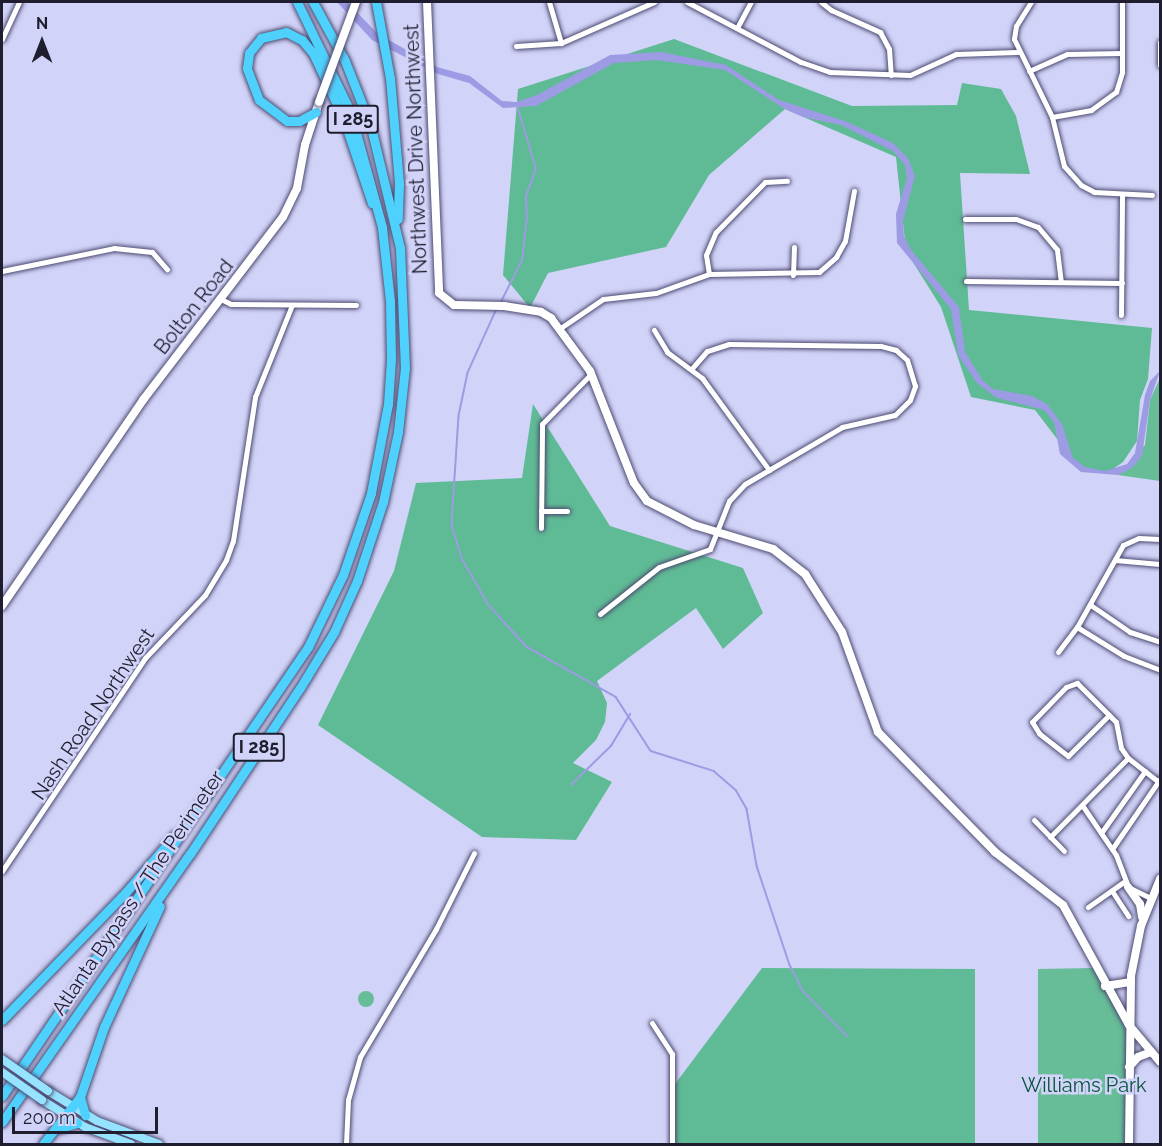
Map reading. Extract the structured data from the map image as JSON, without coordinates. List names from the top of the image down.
{
  "streets": {
    "highway": ["I 285", "Atlanta Bypass / The Perimeter"],
    "street": ["Northwest Drive Northwest", "Bolton Road", "Nash Road Northwest"]
  },
  "parks": ["Williams Park"],
  "scale_bar": "200 m",
  "north": "top"
}
